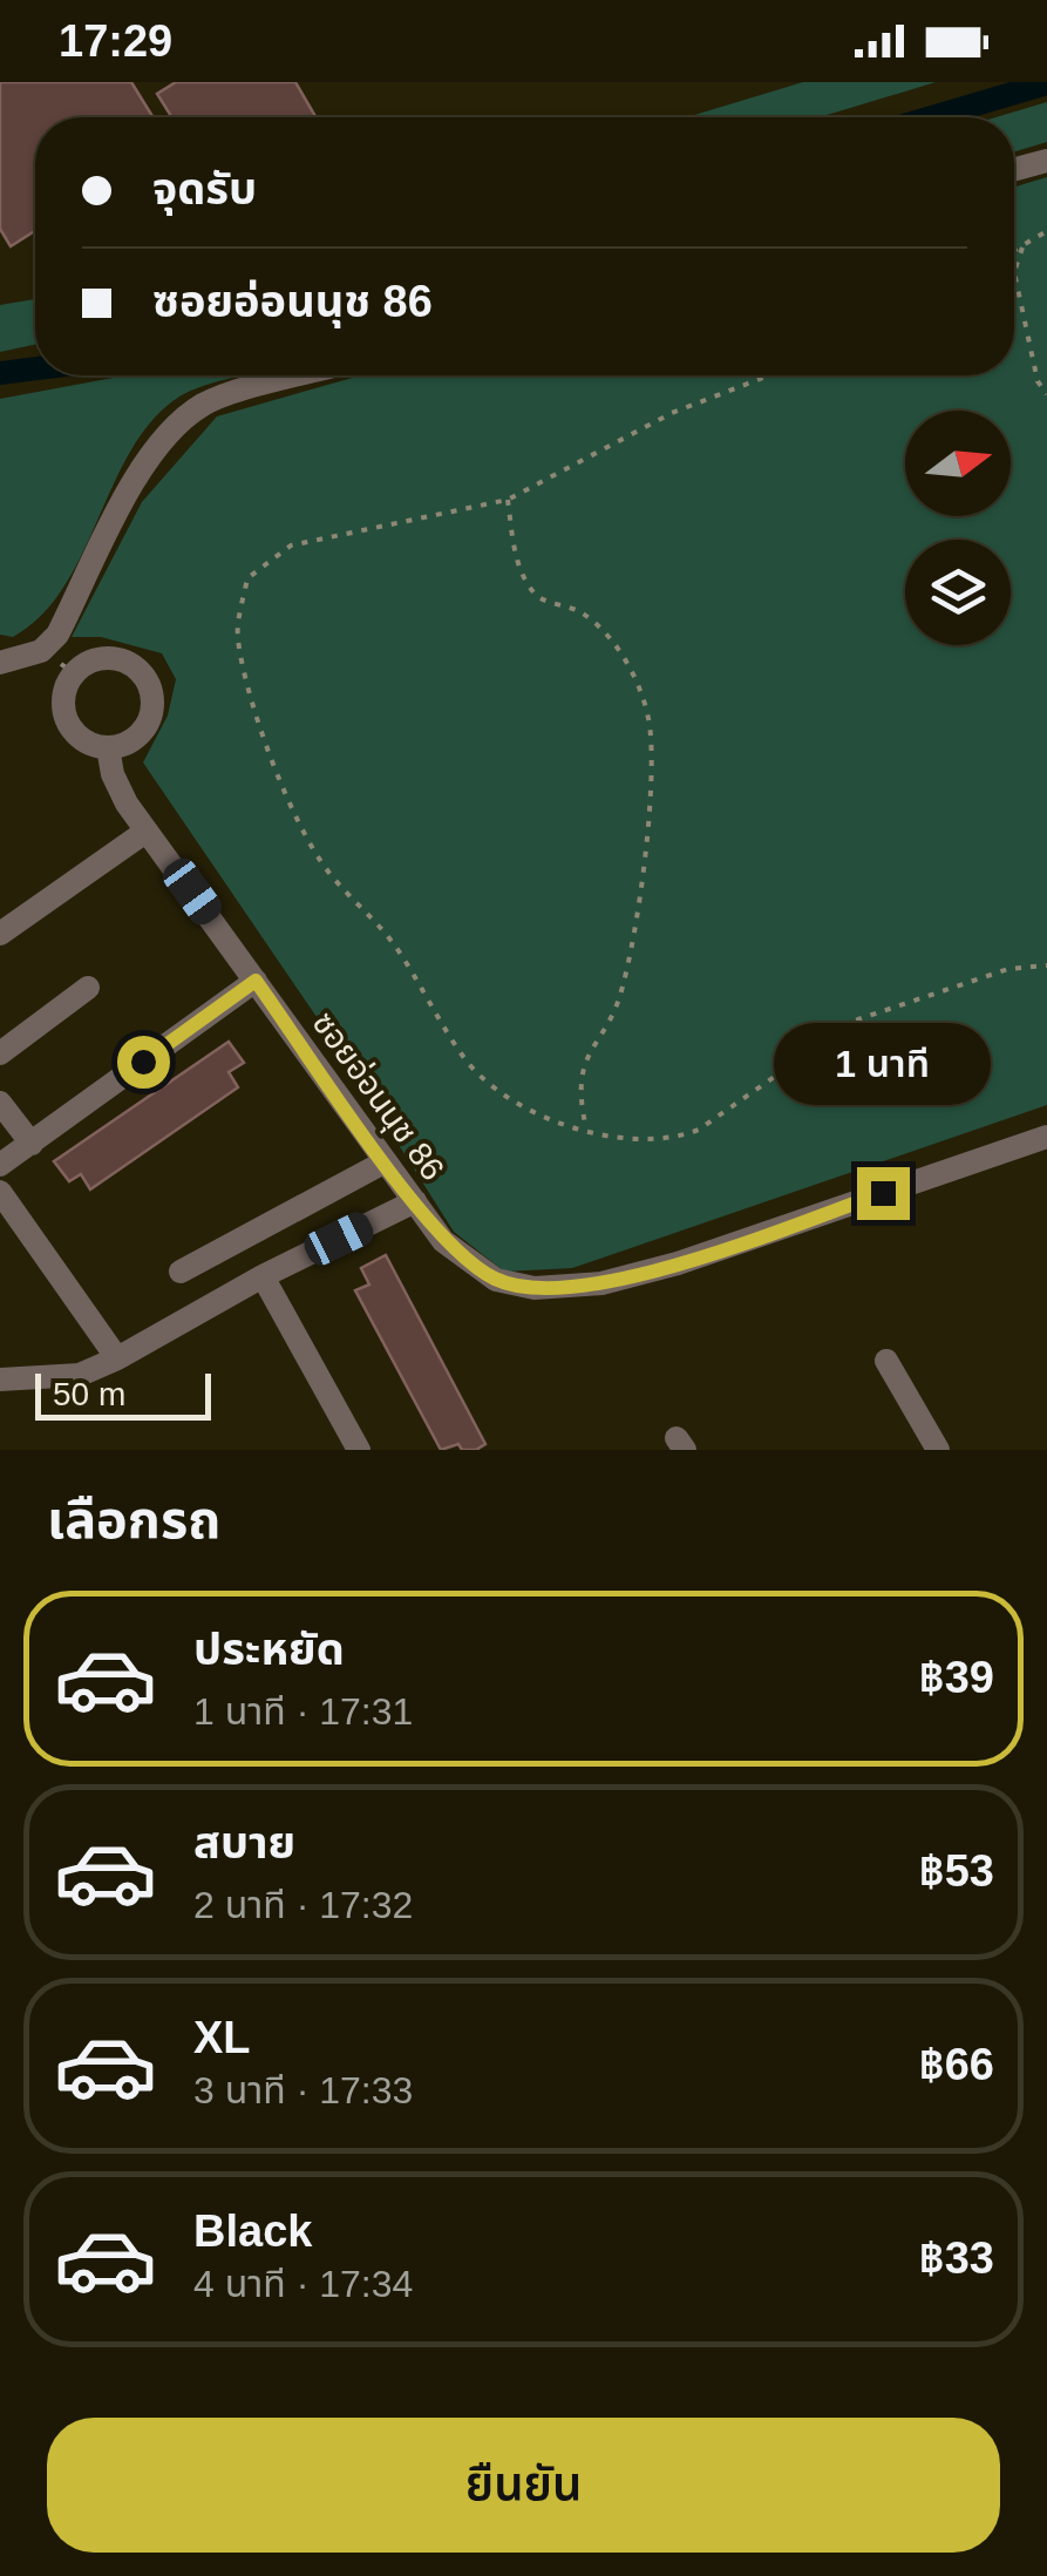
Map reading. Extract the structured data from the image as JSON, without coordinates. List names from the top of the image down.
{
  "streets": {
    "street": ["ซอยอ่อนนุช 86"]
  },
  "scale_bar": "50 m",
  "north": "right",
  "page": {
    "status": "17:29",
    "banner": ["จุดรับ", "ซอยอ่อนนุช 86"],
    "bubble": "1 นาที",
    "scale": "50 m",
    "heading": "เลือกรถ",
    "list": [
      {
        "name": "ประหยัด",
        "note": "1 นาที · 17:31",
        "value": "฿39"
      },
      {
        "name": "สบาย",
        "note": "2 นาที · 17:32",
        "value": "฿53"
      },
      {
        "name": "XL",
        "note": "3 นาที · 17:33",
        "value": "฿66"
      },
      {
        "name": "Black",
        "note": "4 นาที · 17:34",
        "value": "฿33"
      }
    ],
    "buttons": "ยืนยัน"
  }
}
